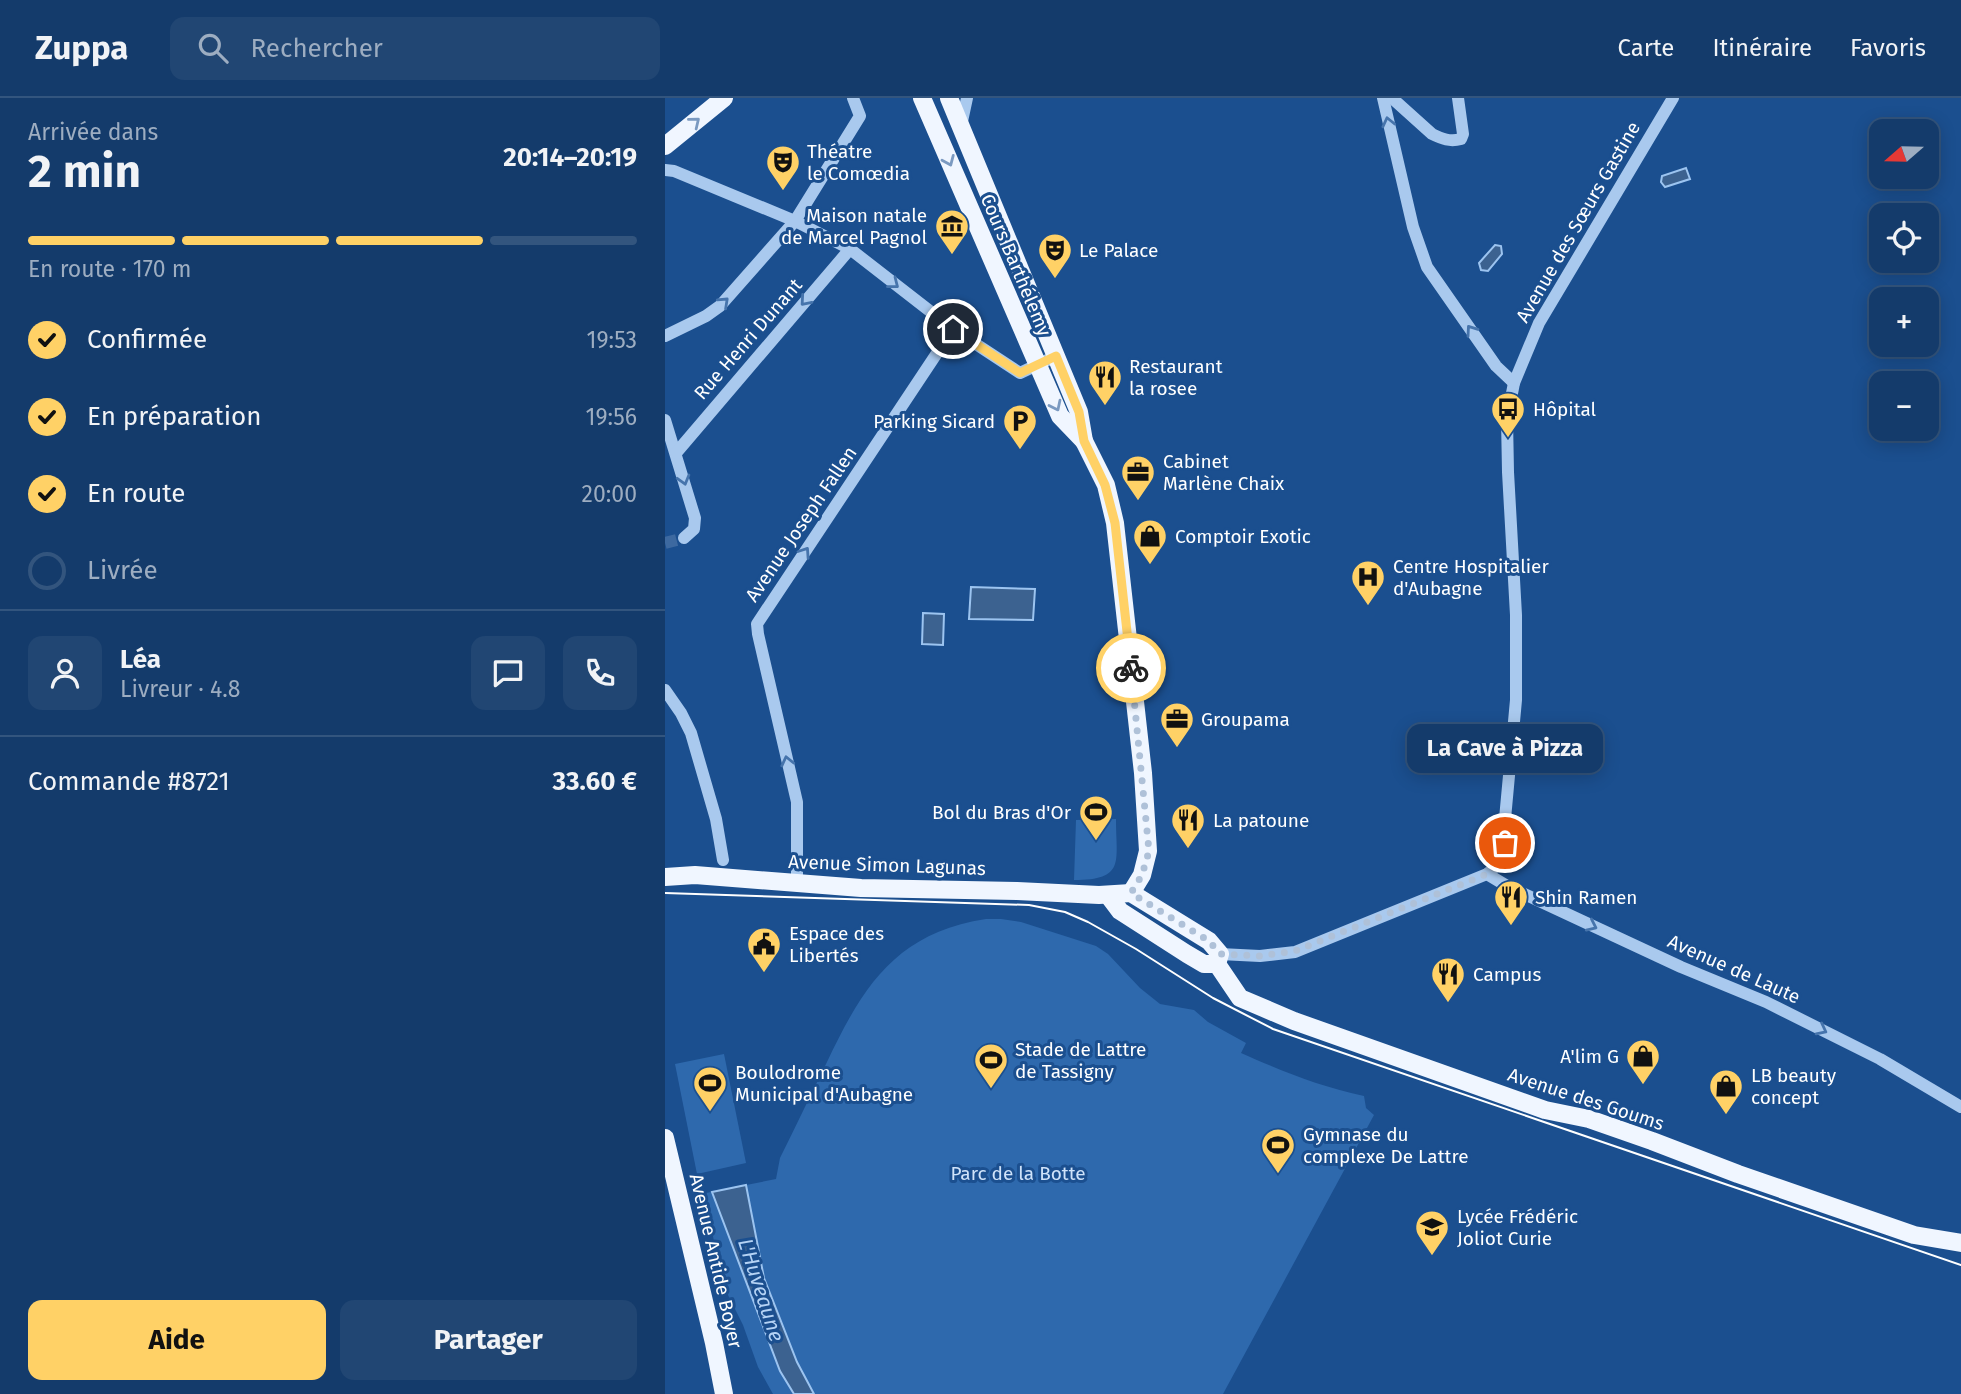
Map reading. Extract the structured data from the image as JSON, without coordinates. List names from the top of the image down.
{
  "streets": {
    "main road": [
      "Cours Barthélemy",
      "Avenue Simon Lagunas",
      "Avenue des Goums",
      "Avenue Antide Boyer"
    ],
    "street": [
      "Avenue des Sœurs Gastine",
      "Rue Henri Dunant",
      "Avenue Joseph Fallen",
      "Avenue de Laute"
    ]
  },
  "crossings": [
    ["Avenue des Sœurs Gastine", "Avenue de Laute"],
    ["Avenue Joseph Fallen", "Avenue Simon Lagunas"],
    ["Avenue Simon Lagunas", "Avenue des Goums"]
  ],
  "one_way": ["Avenue Joseph Fallen", "Avenue de Laute"],
  "water": ["L'Huveaune"],
  "parks": ["Parc de la Botte"],
  "places": {
    "theatre": ["Théatre le Comœdia", "Le Palace"],
    "museum": ["Maison natale de Marcel Pagnol"],
    "restaurant": [
      "Restaurant la rosee",
      "La patoune",
      "Shin Ramen",
      "Campus"
    ],
    "bus stop": ["Hôpital"],
    "parking": ["Parking Sicard"],
    "office": ["Cabinet Marlène Chaix", "Groupama"],
    "shop": ["Comptoir Exotic", "A'lim G", "LB beauty concept"],
    "hospital": ["Centre Hospitalier d'Aubagne"],
    "sports": [
      "Bol du Bras d'Or",
      "Stade de Lattre de Tassigny",
      "Boulodrome Municipal d'Aubagne",
      "Gymnase du complexe De Lattre"
    ],
    "other": ["La Cave à Pizza"],
    "public building": ["Espace des Libertés"],
    "school or university": ["Lycée Frédéric Joliot Curie"]
  },
  "north": "left",
  "page": {
    "header": "Zuppa",
    "search": "Rechercher",
    "nav": ["Carte", "Itinéraire", "Favoris"],
    "heading": ["2 min", "Arrivée dans", "20:14–20:19"],
    "panel": [
      "Léa",
      "Livreur · 4.8",
      "Commande #8721",
      "33.60 €"
    ],
    "map_buttons": ["+", "−"],
    "bar": "En route · 170 m",
    "list": [
      ["Confirmée", "19:53"],
      ["En préparation", "19:56"],
      ["En route", "20:00"],
      "Livrée"
    ],
    "bubble": "La Cave à Pizza",
    "buttons": ["Aide", "Partager"]
  }
}
